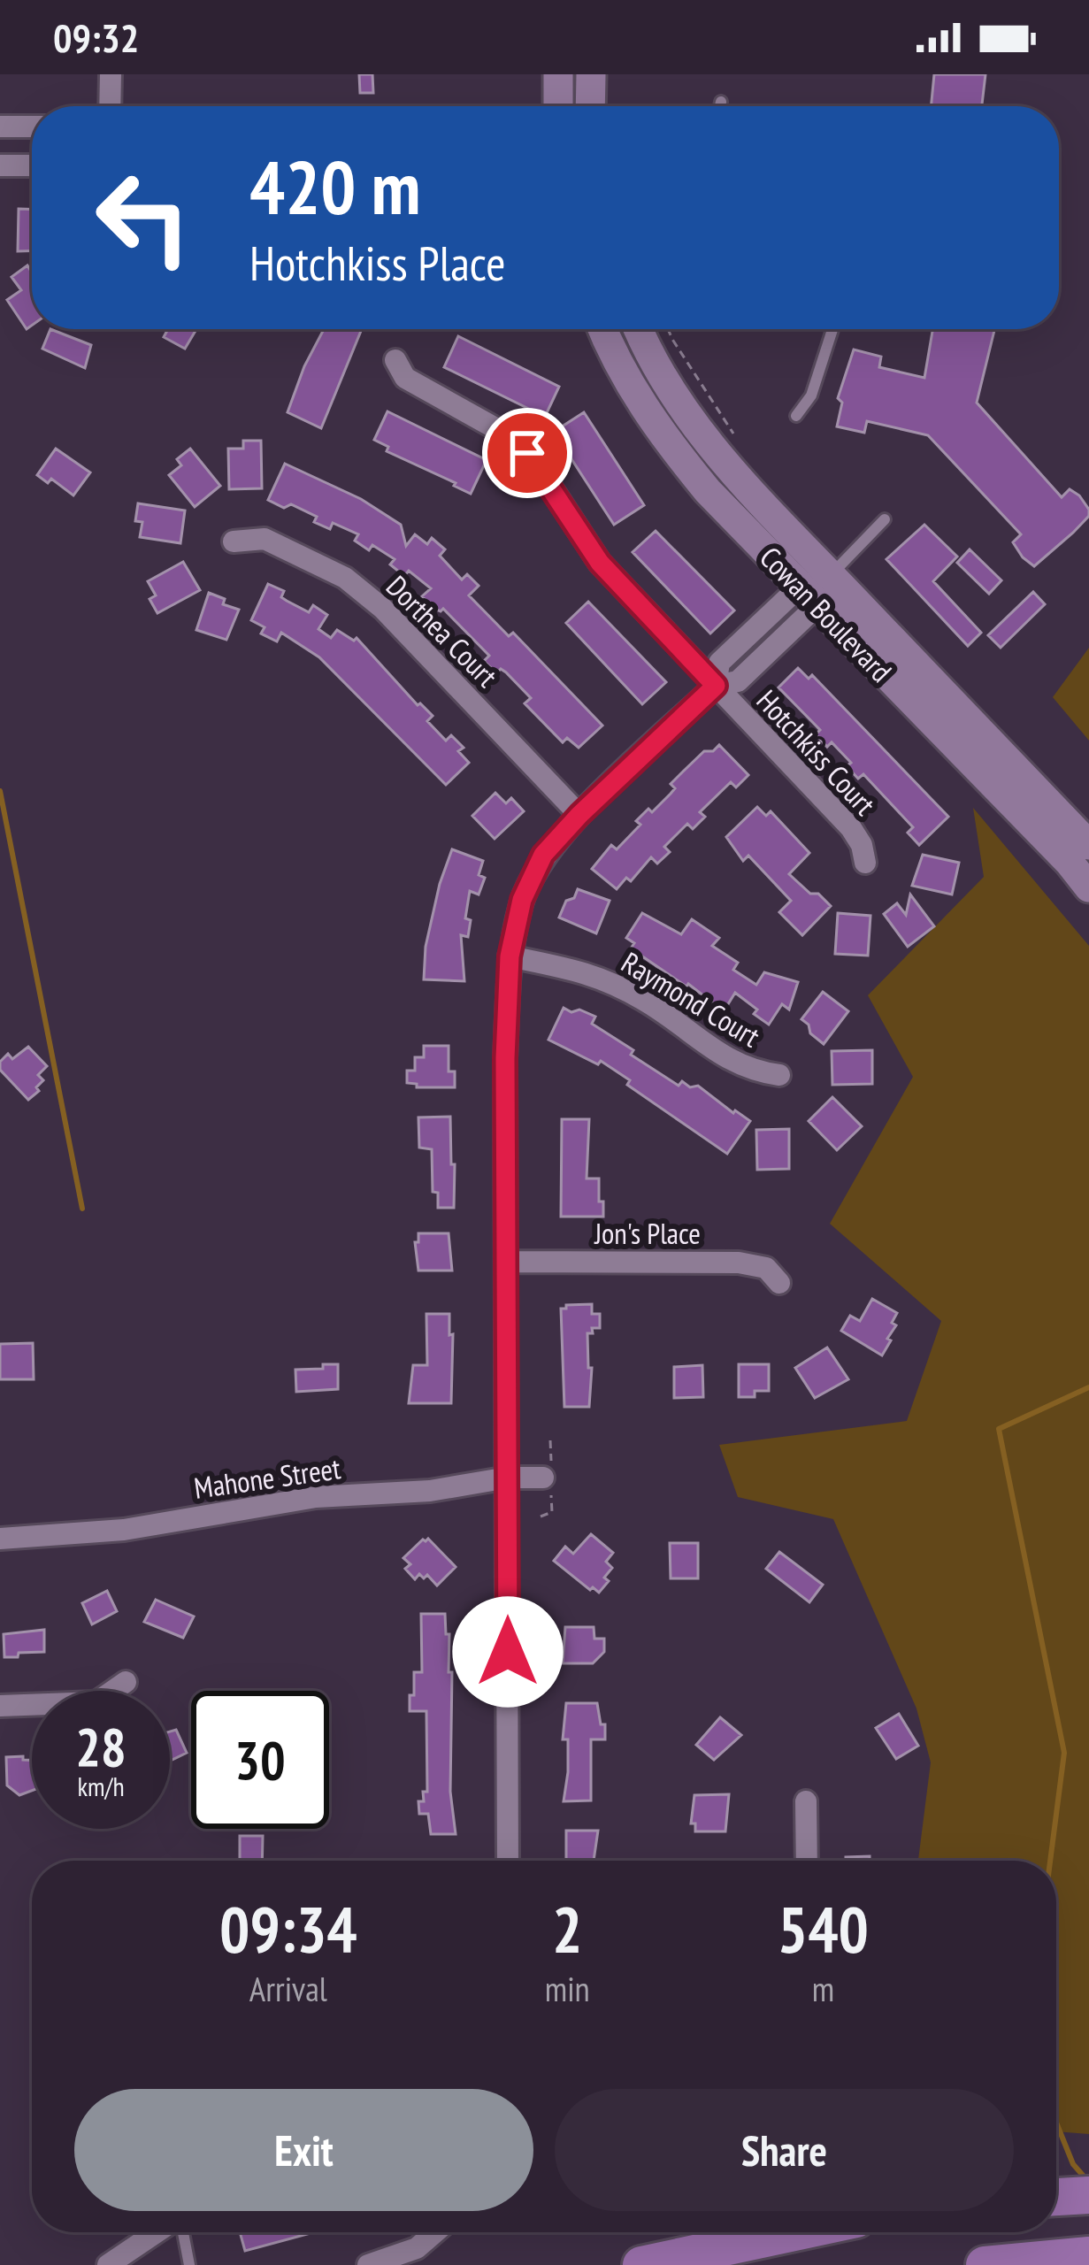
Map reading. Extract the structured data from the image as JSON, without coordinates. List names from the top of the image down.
{
  "streets": {
    "main road": ["Cowan Boulevard"],
    "street": [
      "Dorthea Court",
      "Hotchkiss Court",
      "Raymond Court",
      "Jon's Place",
      "Mahone Street"
    ]
  },
  "page": {
    "status": "09:32",
    "turn": ["420 m", "Hotchkiss Place"],
    "speed": "28 km/h",
    "limit": "30",
    "eta": [
      "09:34",
      "Arrival",
      "2",
      "min",
      "540",
      "m"
    ],
    "buttons": ["Exit", "Share"]
  }
}
